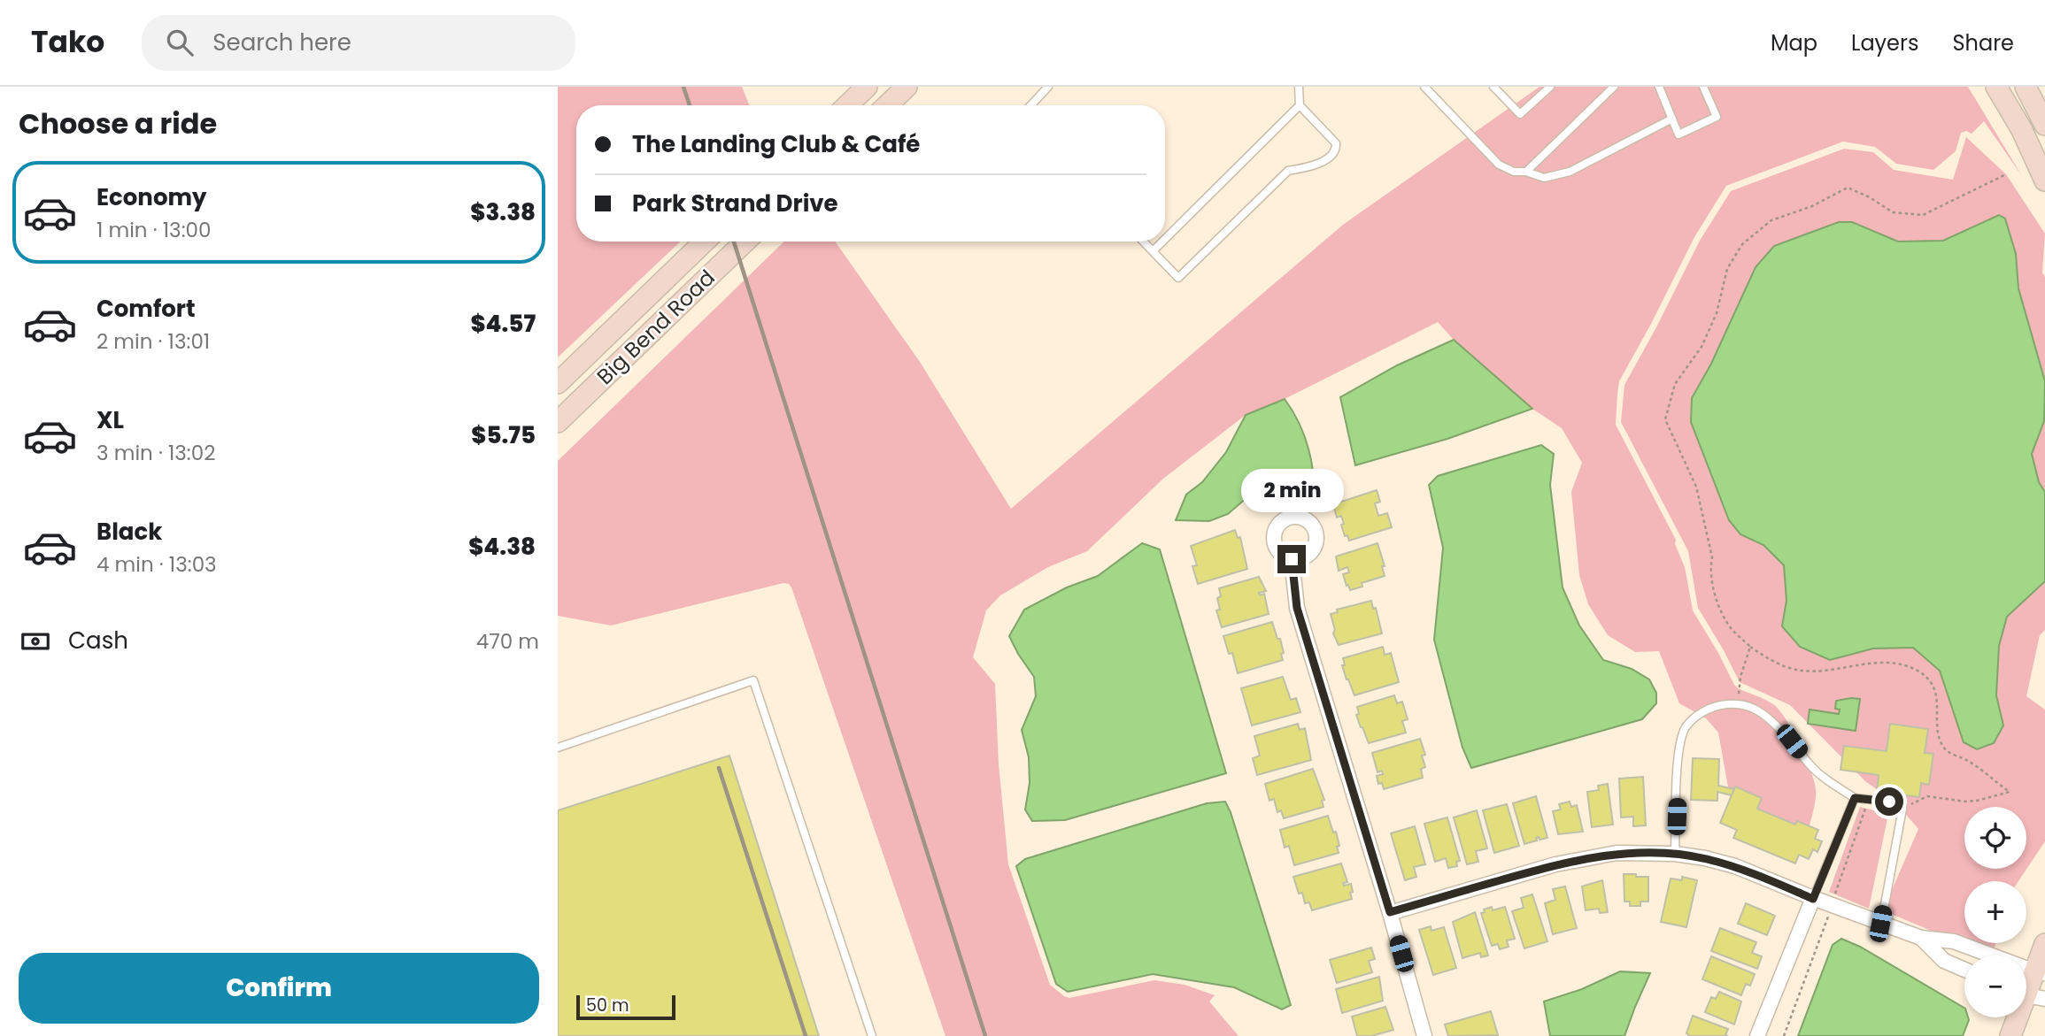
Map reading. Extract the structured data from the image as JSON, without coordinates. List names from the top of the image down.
{
  "streets": {
    "main road": ["Big Bend Road"]
  },
  "scale_bar": "50 m",
  "page": {
    "header": "Tako",
    "search": "Search here",
    "nav": ["Map", "Layers", "Share"],
    "heading": "Choose a ride",
    "banner": ["The Landing Club & Café", "Park Strand Drive"],
    "list": [
      {
        "name": "Economy",
        "note": "1 min · 13:00",
        "value": "$3.38"
      },
      {
        "name": "Comfort",
        "note": "2 min · 13:01",
        "value": "$4.57"
      },
      {
        "name": "XL",
        "note": "3 min · 13:02",
        "value": "$5.75"
      },
      {
        "name": "Black",
        "note": "4 min · 13:03",
        "value": "$4.38"
      }
    ],
    "bubble": "2 min",
    "pay": ["Cash", "470 m"],
    "map_buttons": ["+", "−"],
    "buttons": "Confirm",
    "scale": "50 m"
  }
}
